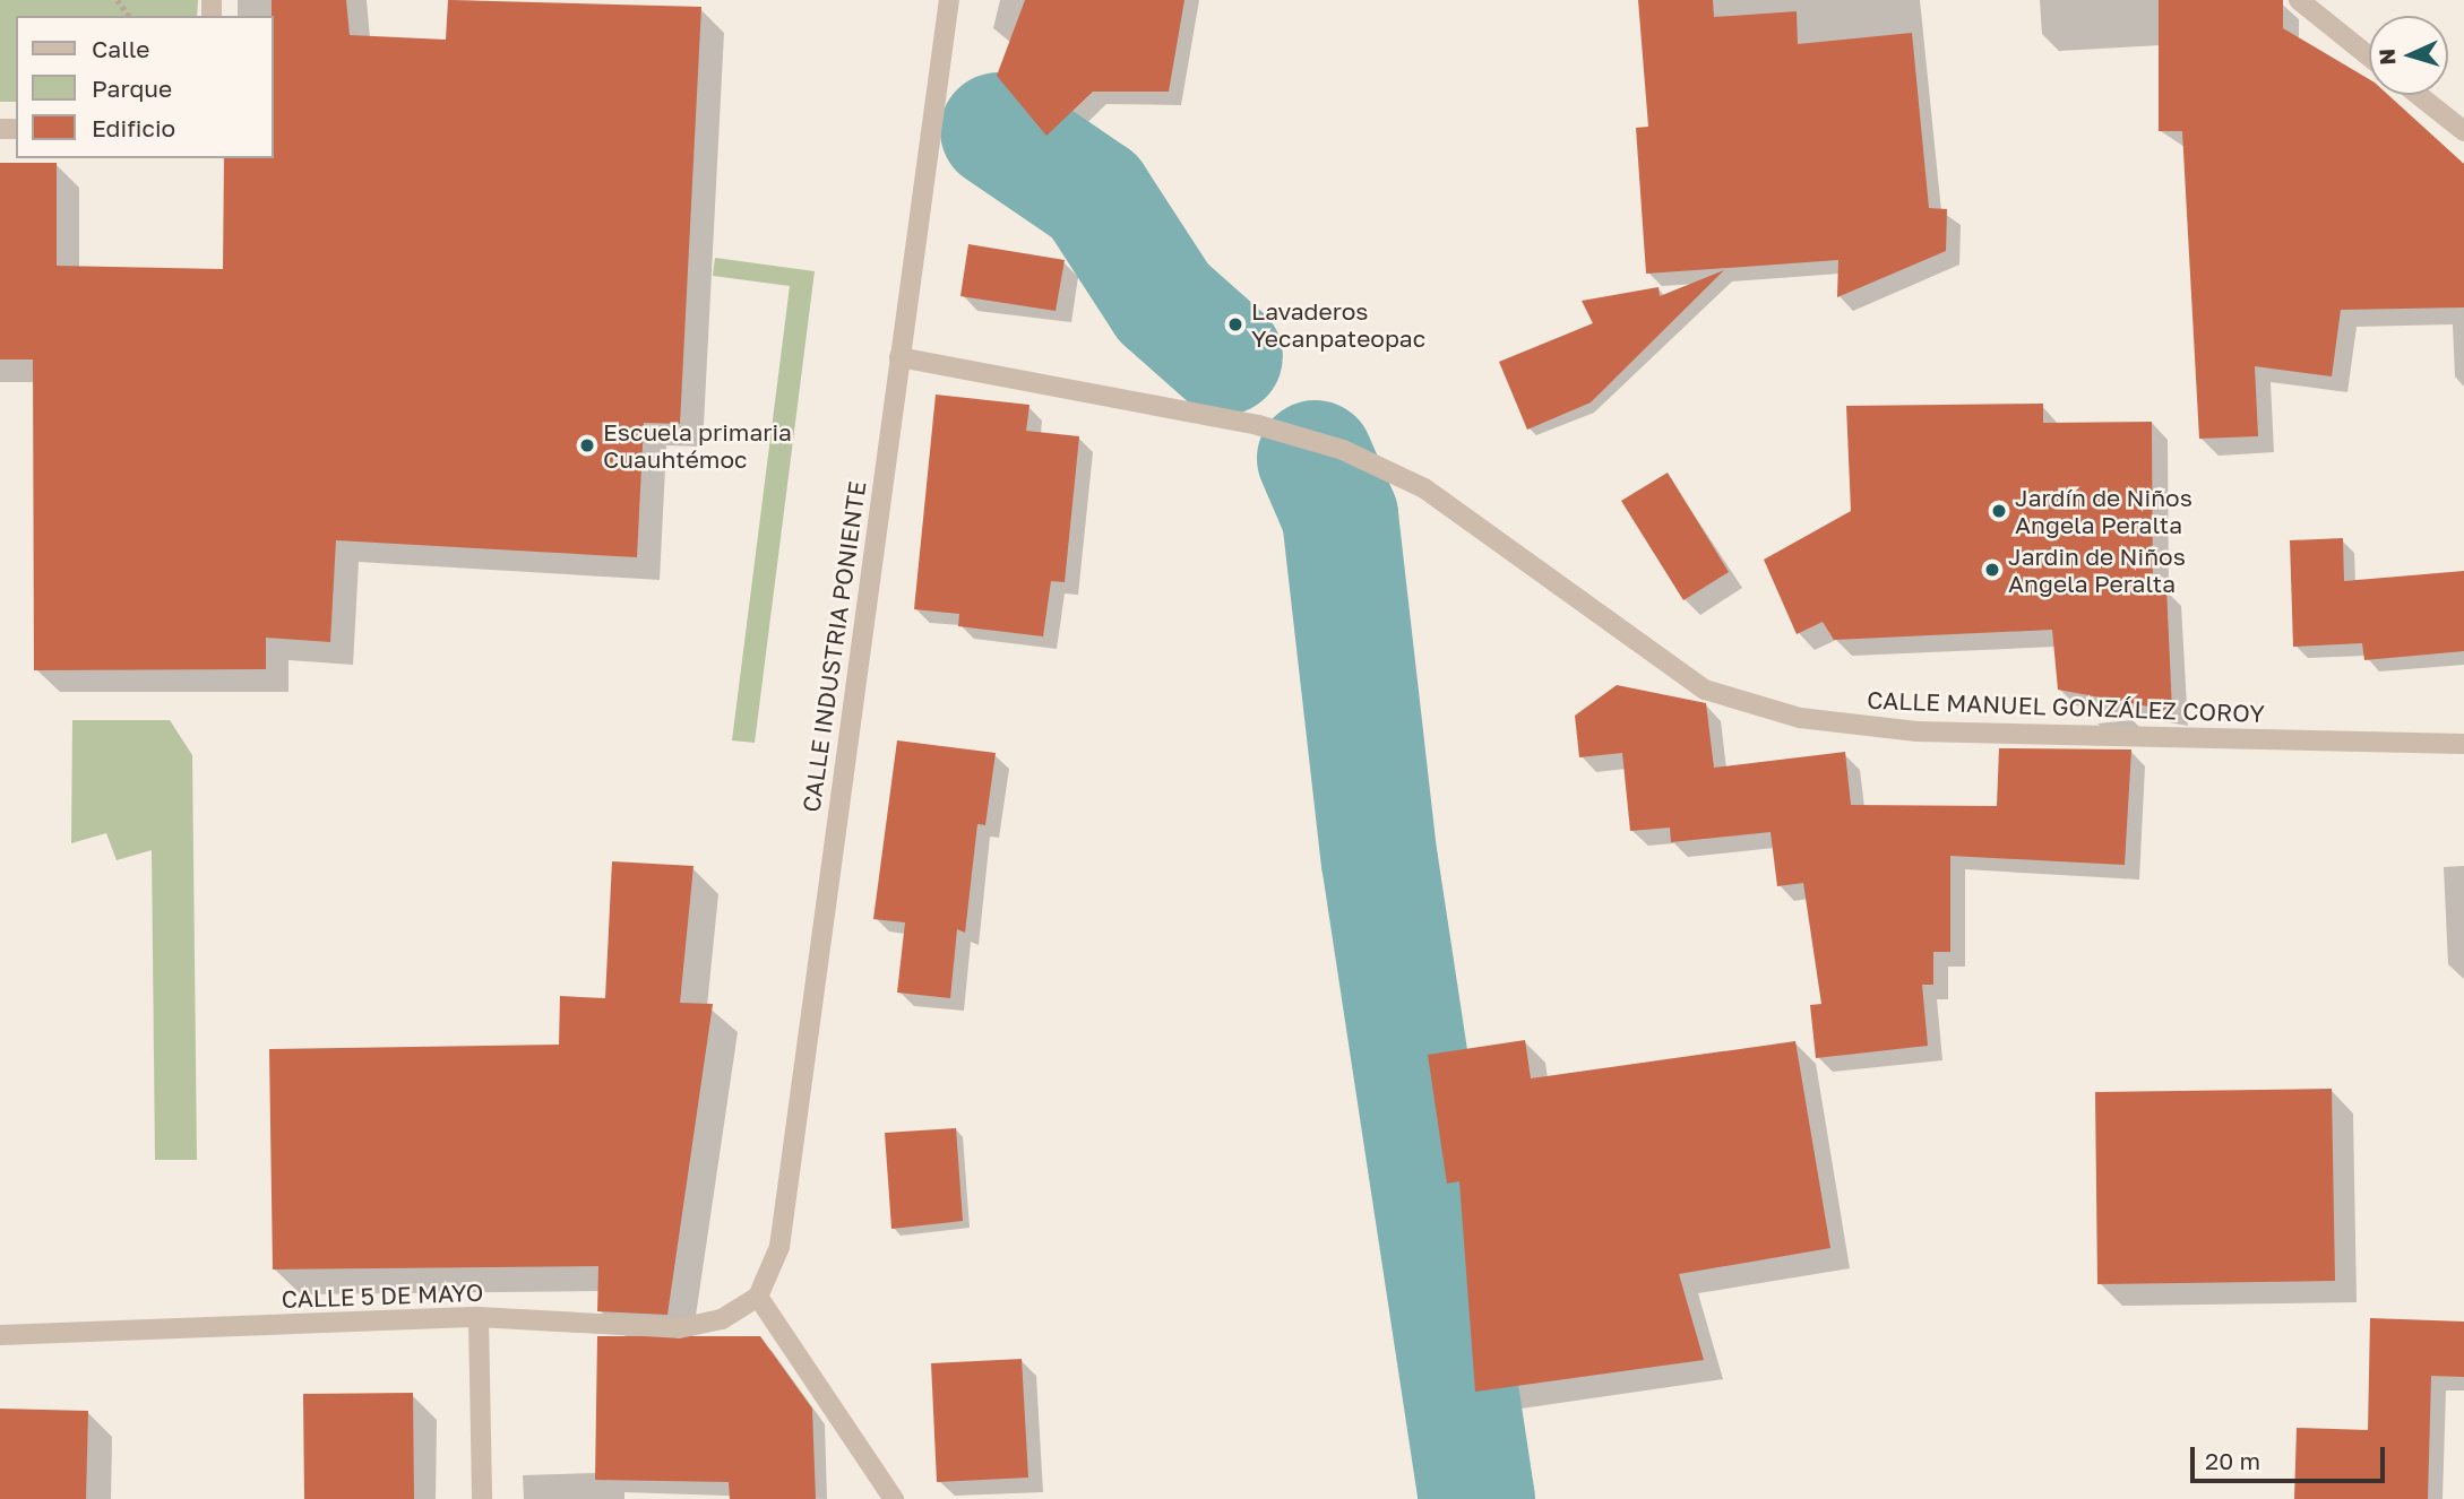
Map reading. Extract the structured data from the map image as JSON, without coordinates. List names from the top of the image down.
{
  "streets": {
    "street": ["CALLE INDUSTRIA PONIENTE", "CALLE MANUEL GONZÁLEZ COROY", "CALLE 5 DE MAYO"]
  },
  "crossings": [
    ["CALLE INDUSTRIA PONIENTE", "CALLE MANUEL GONZÁLEZ COROY"],
    ["CALLE INDUSTRIA PONIENTE", "CALLE 5 DE MAYO"]
  ],
  "places": [
    "Lavaderos Yecanpateopac",
    "Escuela primaria Cuauhtémoc",
    "Jardín de Niños Angela Peralta",
    "Jardin de Niños Angela Peralta"
  ],
  "legend": ["Calle", "Parque", "Edificio"],
  "scale_bar": "20 m",
  "north": "left"
}
